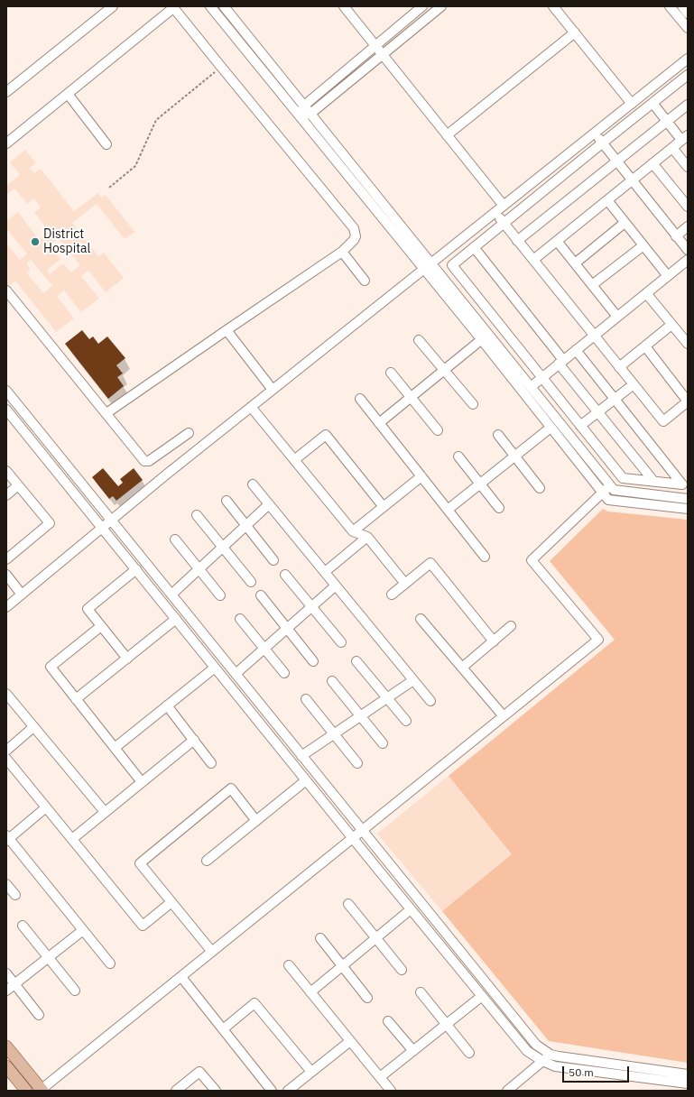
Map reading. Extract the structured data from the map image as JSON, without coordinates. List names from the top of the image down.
{
  "places": ["District Hospital"],
  "scale_bar": "50 m"
}
